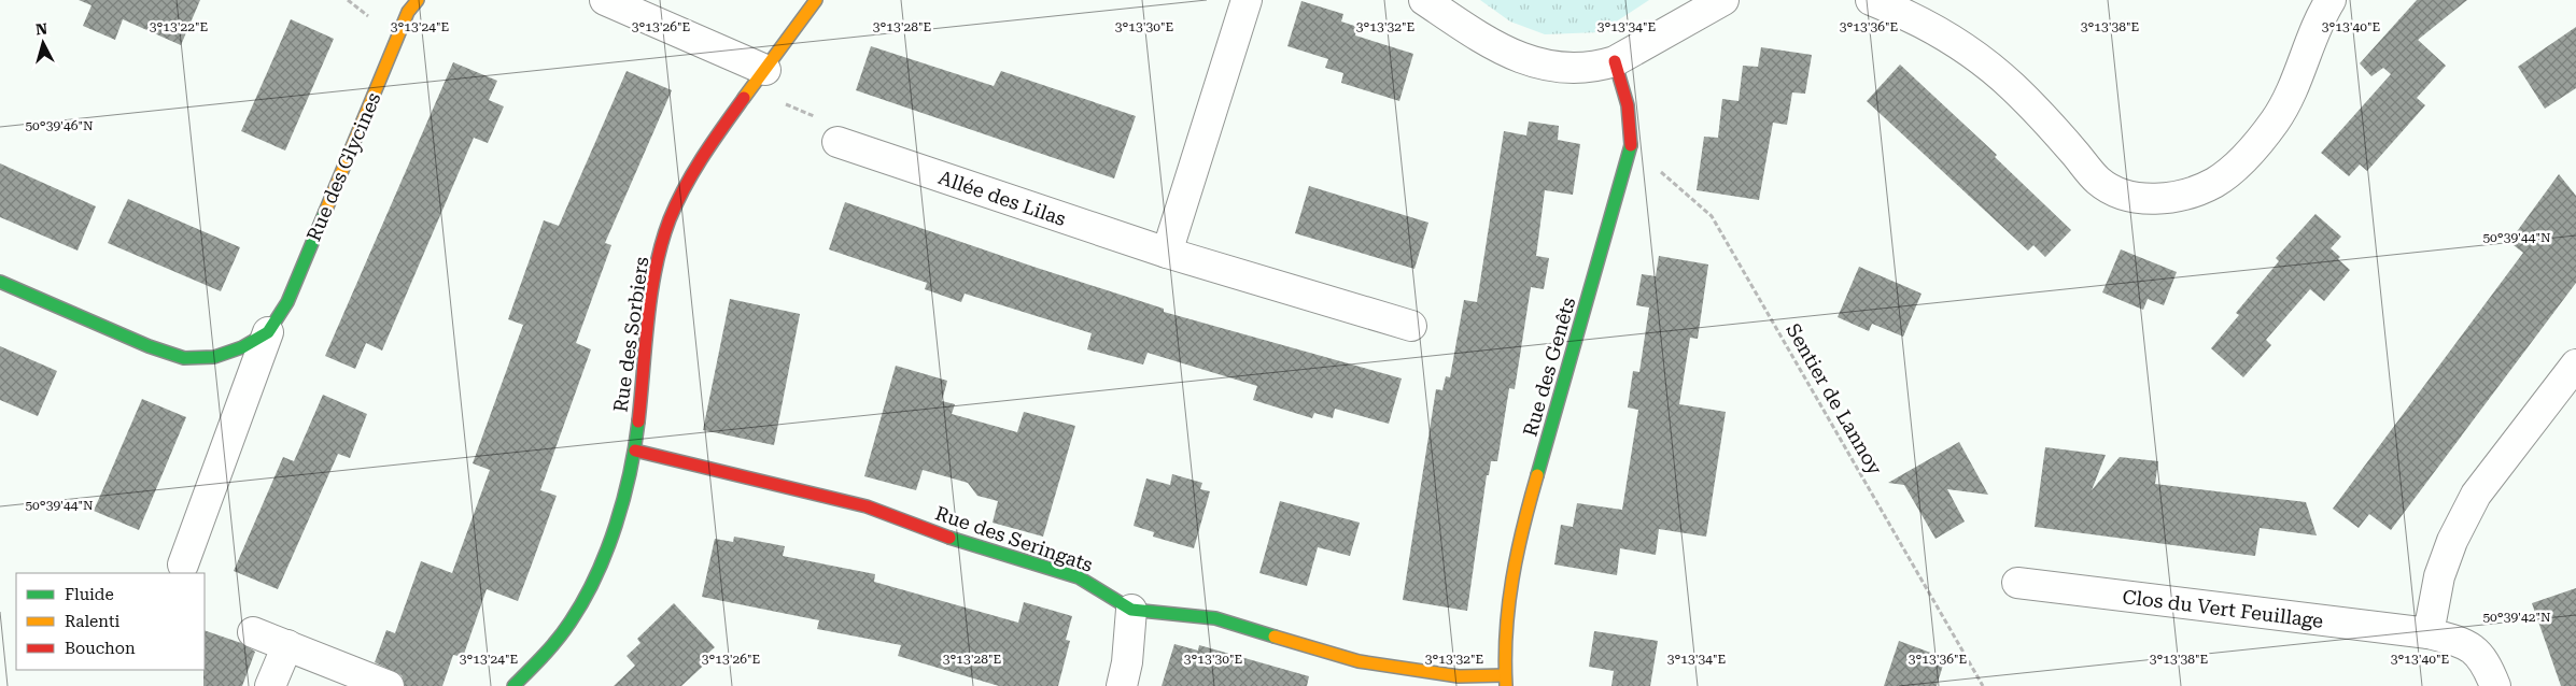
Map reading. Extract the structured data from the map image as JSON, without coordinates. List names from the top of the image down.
{
  "streets": {
    "street": [
      "Rue des Glycines",
      "Allée des Lilas",
      "Rue des Sorbiers",
      "Rue des Genêts",
      "Rue des Seringats",
      "Clos du Vert Feuillage"
    ],
    "path": ["Sentier de Lannoy"]
  },
  "crossings": [
    ["Rue des Sorbiers", "Rue des Seringats"],
    ["Rue des Genêts", "Sentier de Lannoy"],
    ["Rue des Genêts", "Rue des Seringats"]
  ],
  "legend": ["Fluide", "Ralenti", "Bouchon"],
  "north": "top",
  "coordinates": [
    "3°13'22\"E",
    "3°13'24\"E",
    "3°13'26\"E",
    "3°13'28\"E",
    "3°13'30\"E",
    "3°13'32\"E",
    "3°13'34\"E",
    "3°13'36\"E",
    "3°13'38\"E",
    "3°13'40\"E",
    "50°39'46\"N",
    "50°39'44\"N",
    "50°39'42\"N"
  ]
}
